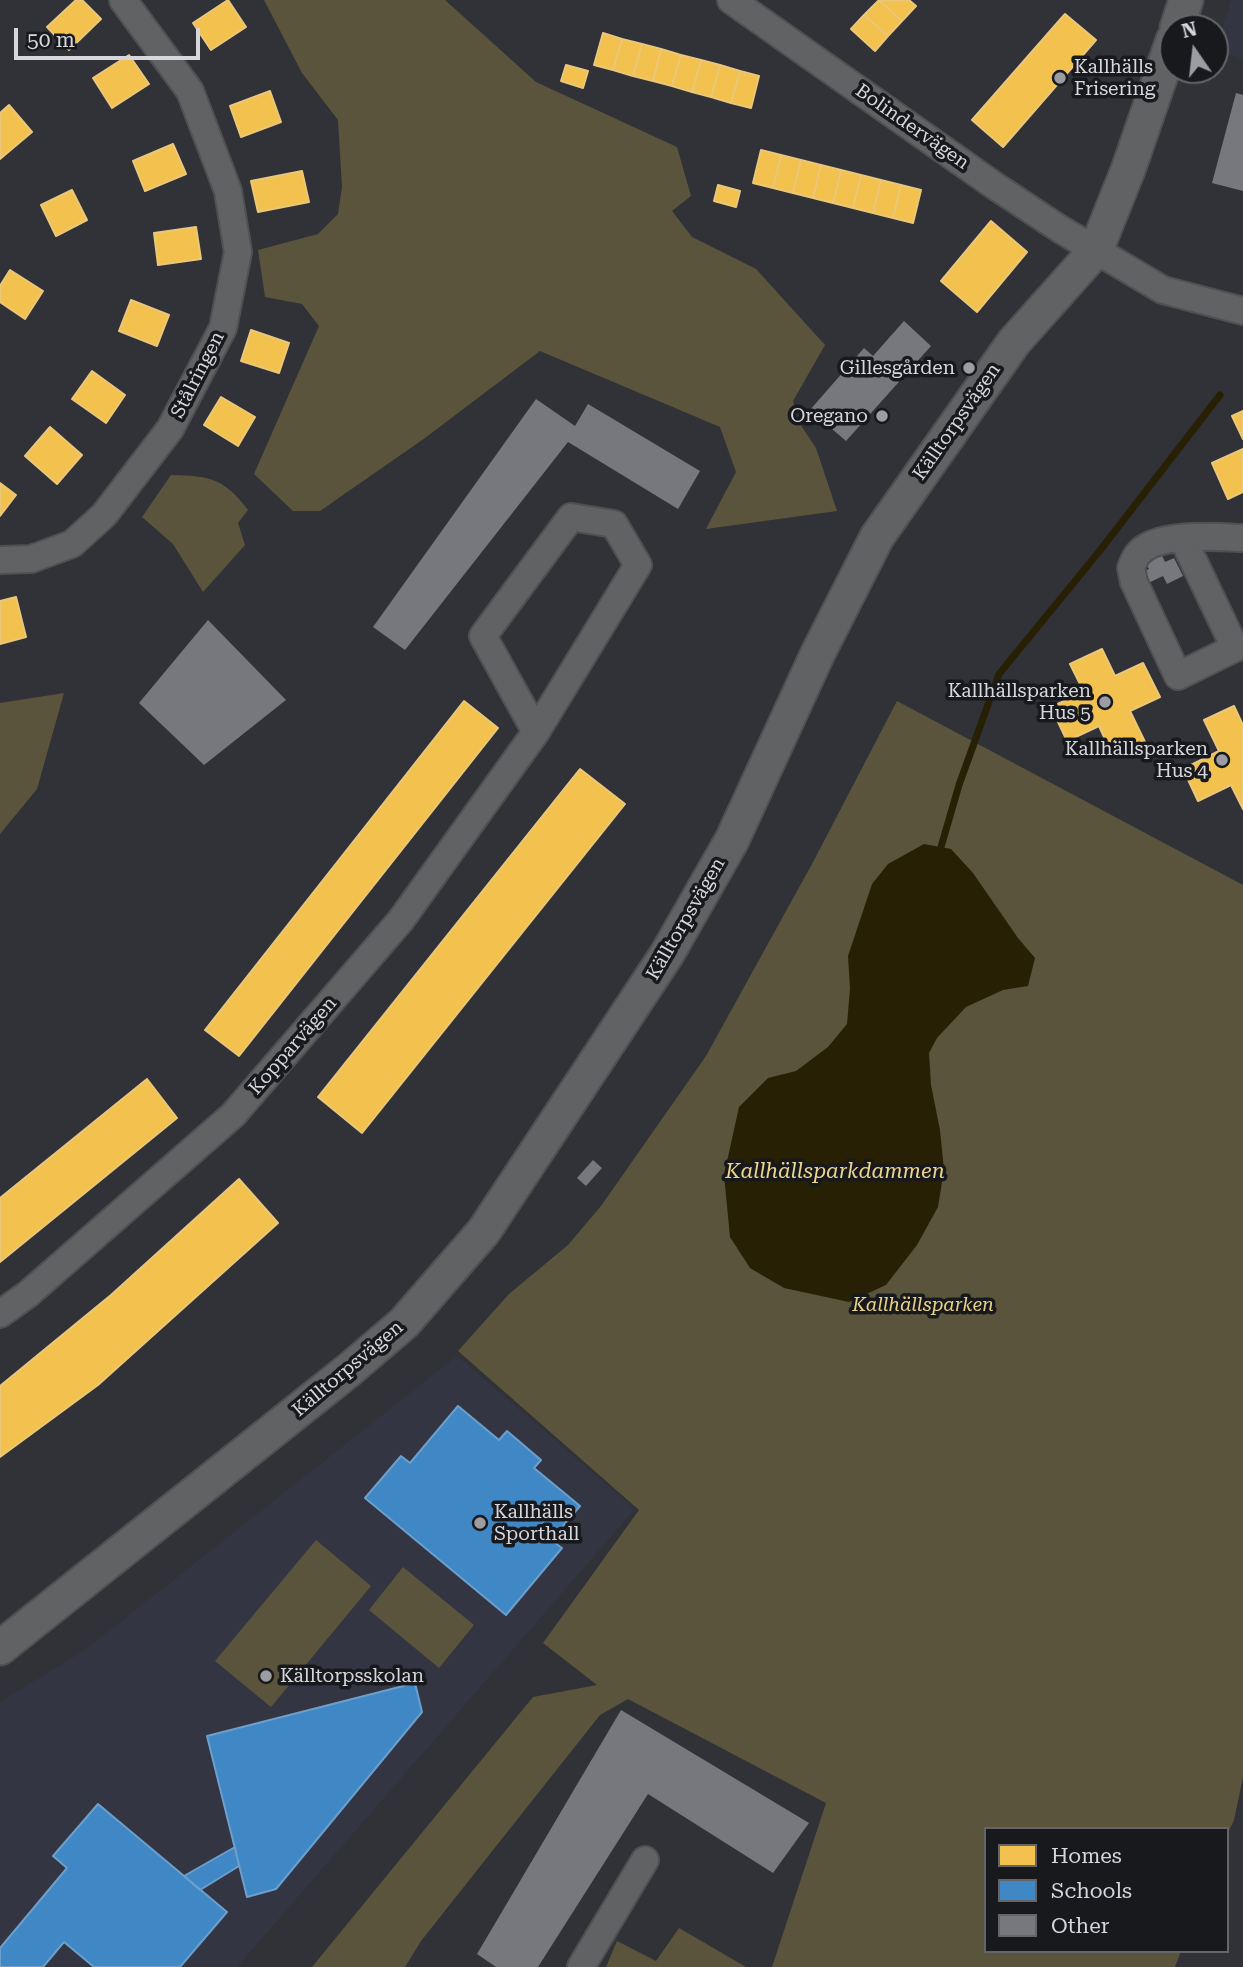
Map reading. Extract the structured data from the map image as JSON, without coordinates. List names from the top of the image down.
{
  "streets": {
    "street": [
      "Bolindervägen",
      "Stålringen",
      "Källtorpsvägen",
      "Kopparvägen"
    ]
  },
  "crossings": [
    ["Bolindervägen", "Källtorpsvägen"]
  ],
  "water": ["Kallhällsparkdammen"],
  "parks": ["Kallhällsparken"],
  "places": [
    "Kallhälls Frisering",
    "Gillesgården",
    "Oregano",
    "Kallhällsparken Hus 5",
    "Kallhällsparken Hus 4",
    "Kallhälls Sporthall",
    "Källtorpsskolan"
  ],
  "legend": ["Homes", "Schools", "Other"],
  "scale_bar": "50 m",
  "north": "top"
}
